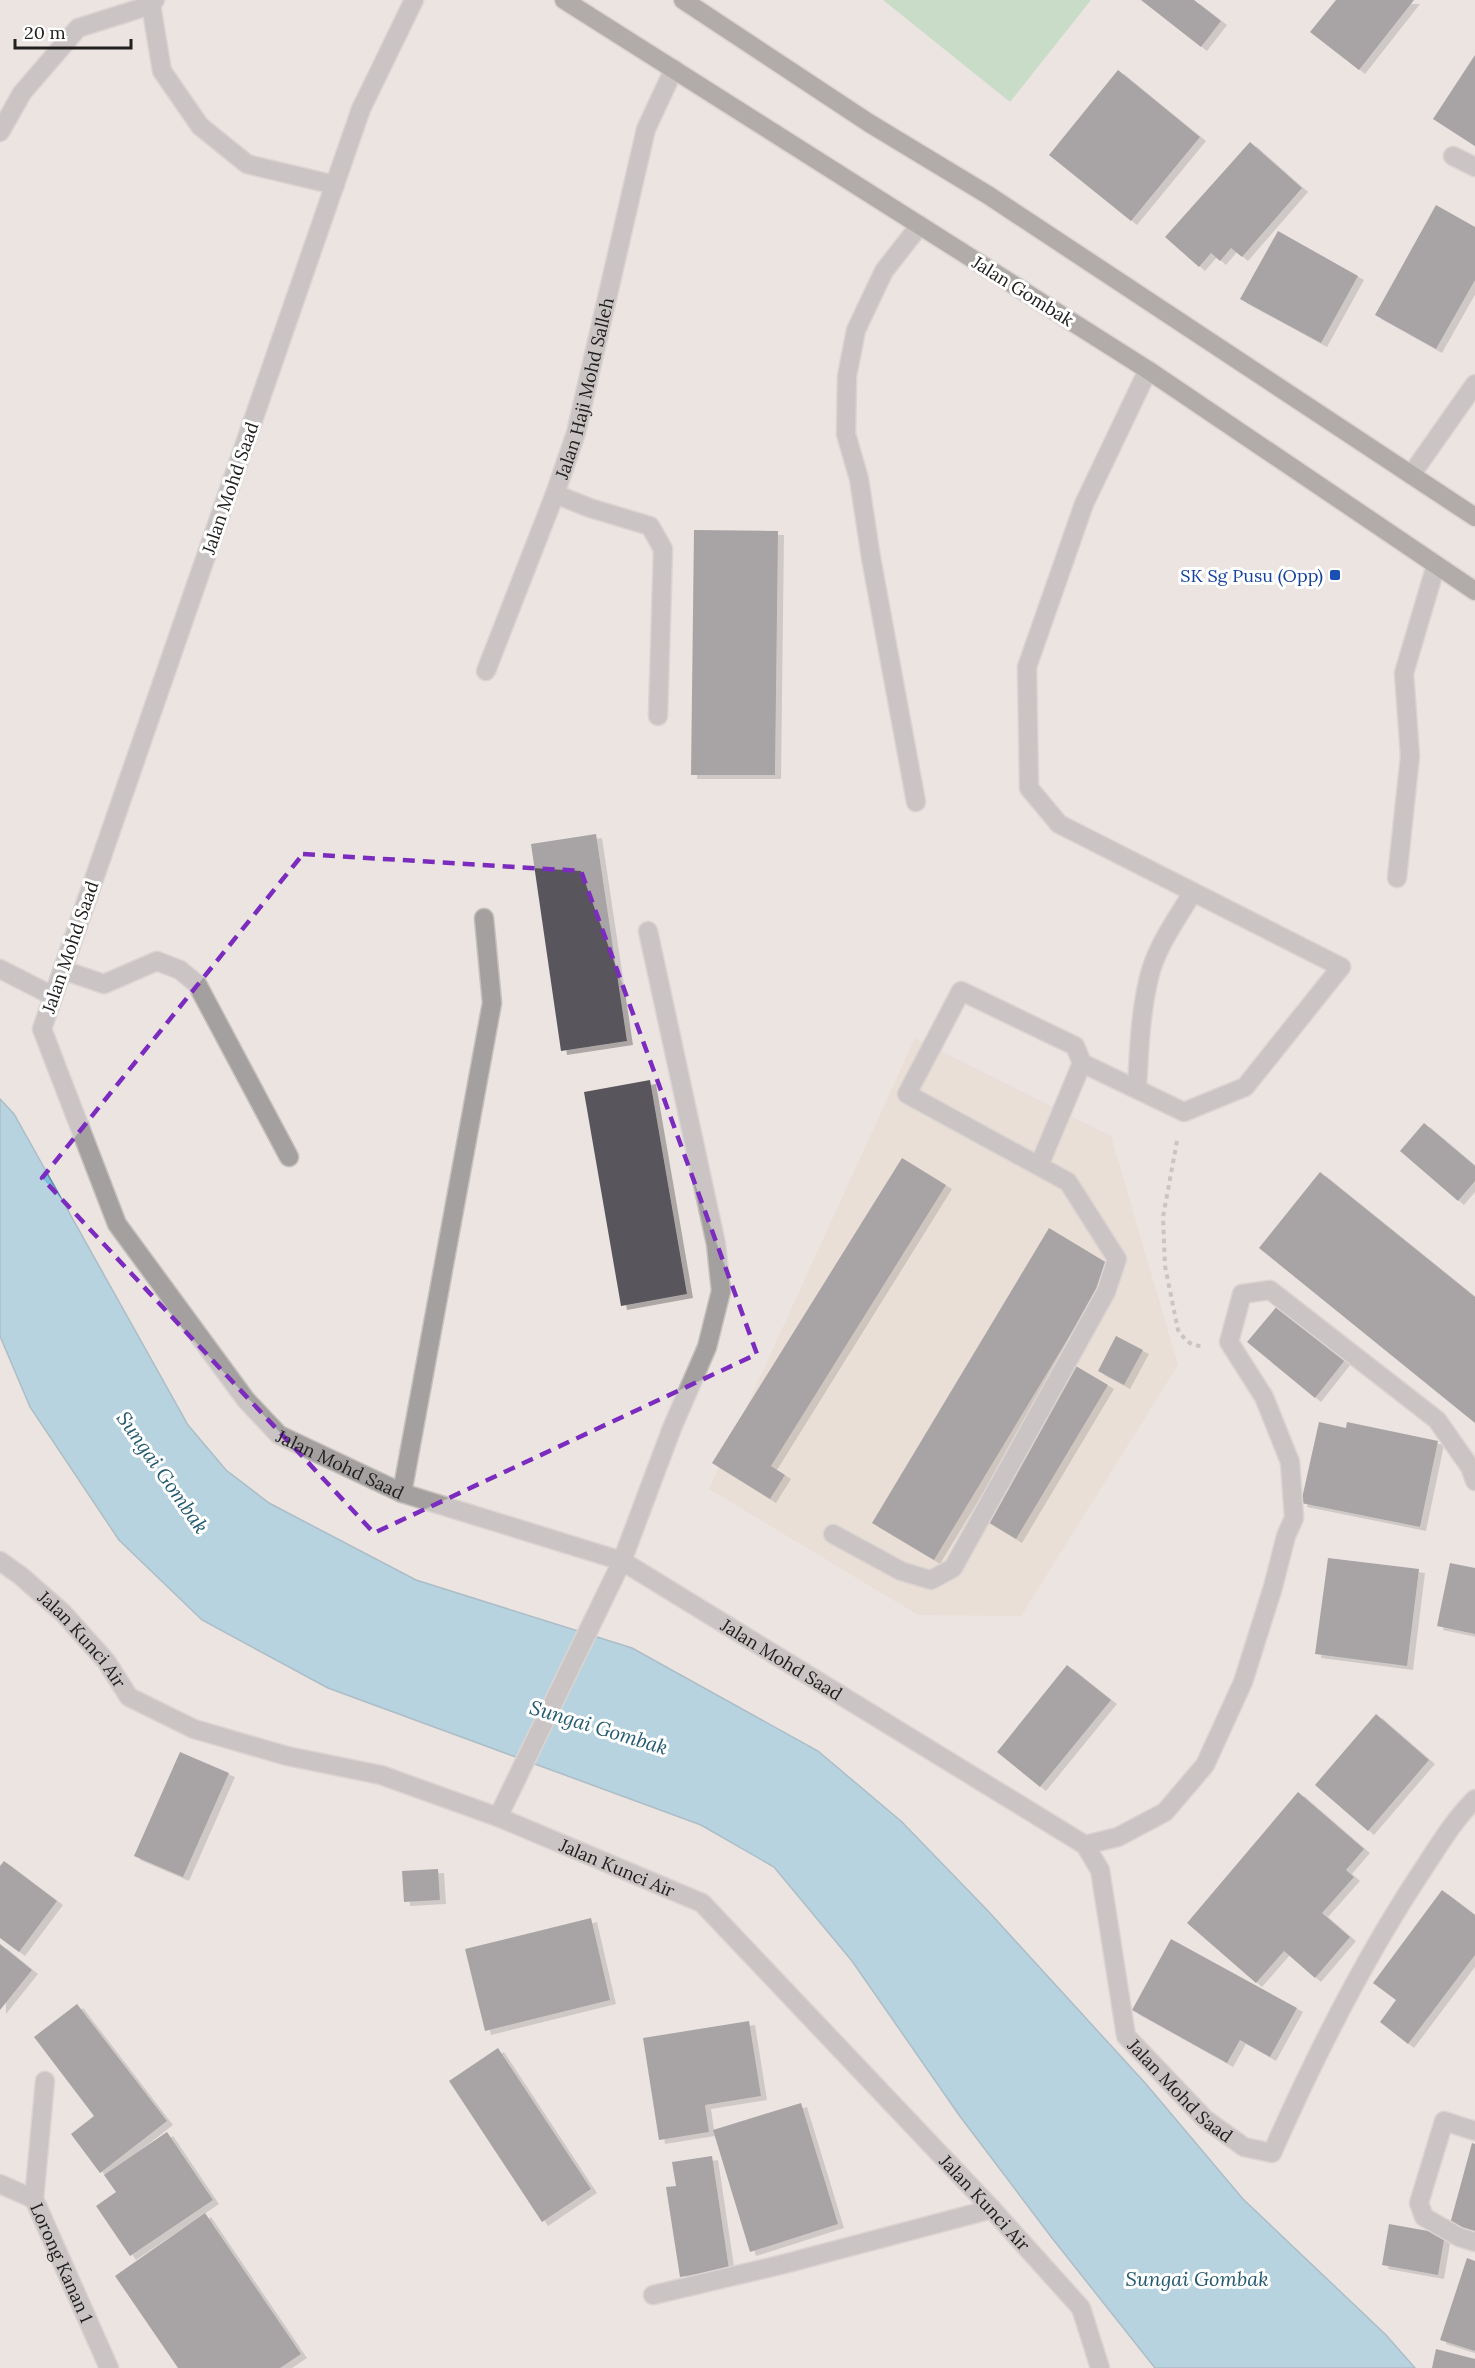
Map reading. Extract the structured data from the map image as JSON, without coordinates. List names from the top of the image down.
{
  "streets": {
    "main road": ["Jalan Gombak"],
    "street": [
      "Jalan Haji Mohd Salleh",
      "Jalan Mohd Saad",
      "Jalan Kunci Air",
      "Lorong Kanan 1"
    ]
  },
  "crossings": [
    ["Jalan Gombak", "Jalan Haji Mohd Salleh"]
  ],
  "water": ["Sungai Gombak"],
  "places": {
    "transit": ["SK Sg Pusu (Opp)"]
  },
  "scale_bar": "20 m"
}
